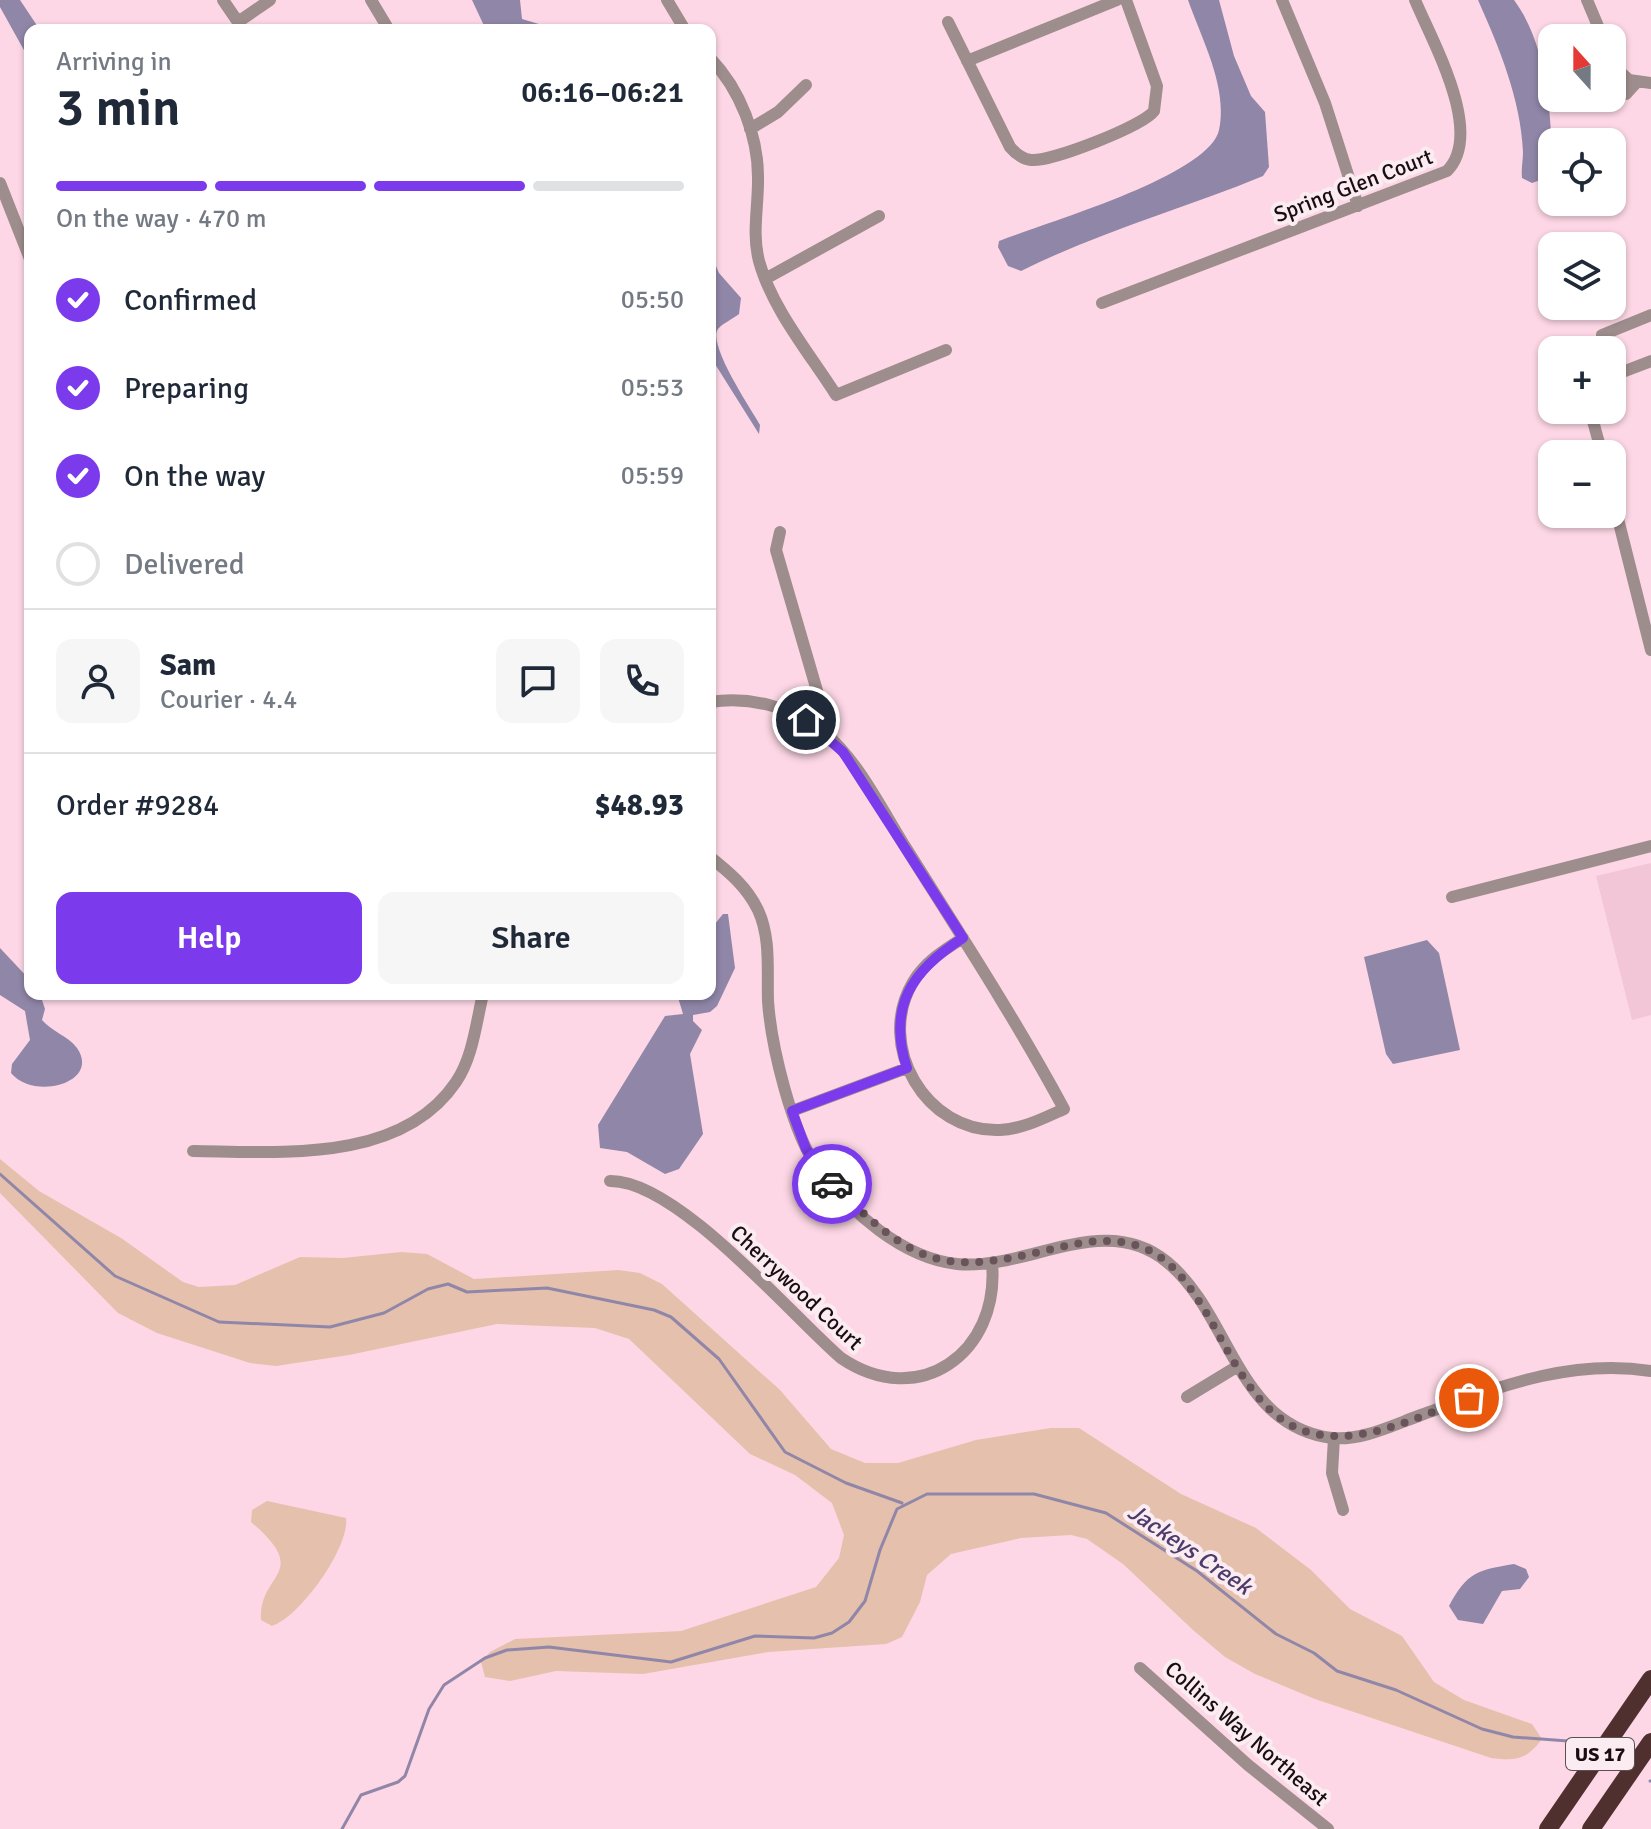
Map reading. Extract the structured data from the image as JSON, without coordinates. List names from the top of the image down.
{
  "streets": {
    "highway": ["US 17"],
    "street": ["Spring Glen Court", "Cherrywood Court", "Collins Way Northeast"]
  },
  "water": ["Jackeys Creek"],
  "north": "top",
  "page": {
    "map_buttons": ["+", "−"],
    "heading": ["3 min", "Arriving in", "06:16–06:21"],
    "panel": [
      "Sam",
      "Courier · 4.4",
      "Order #9284",
      "$48.93"
    ],
    "bar": "On the way · 470 m",
    "list": [
      ["Confirmed", "05:50"],
      ["Preparing", "05:53"],
      ["On the way", "05:59"],
      "Delivered"
    ],
    "buttons": ["Help", "Share"]
  }
}
